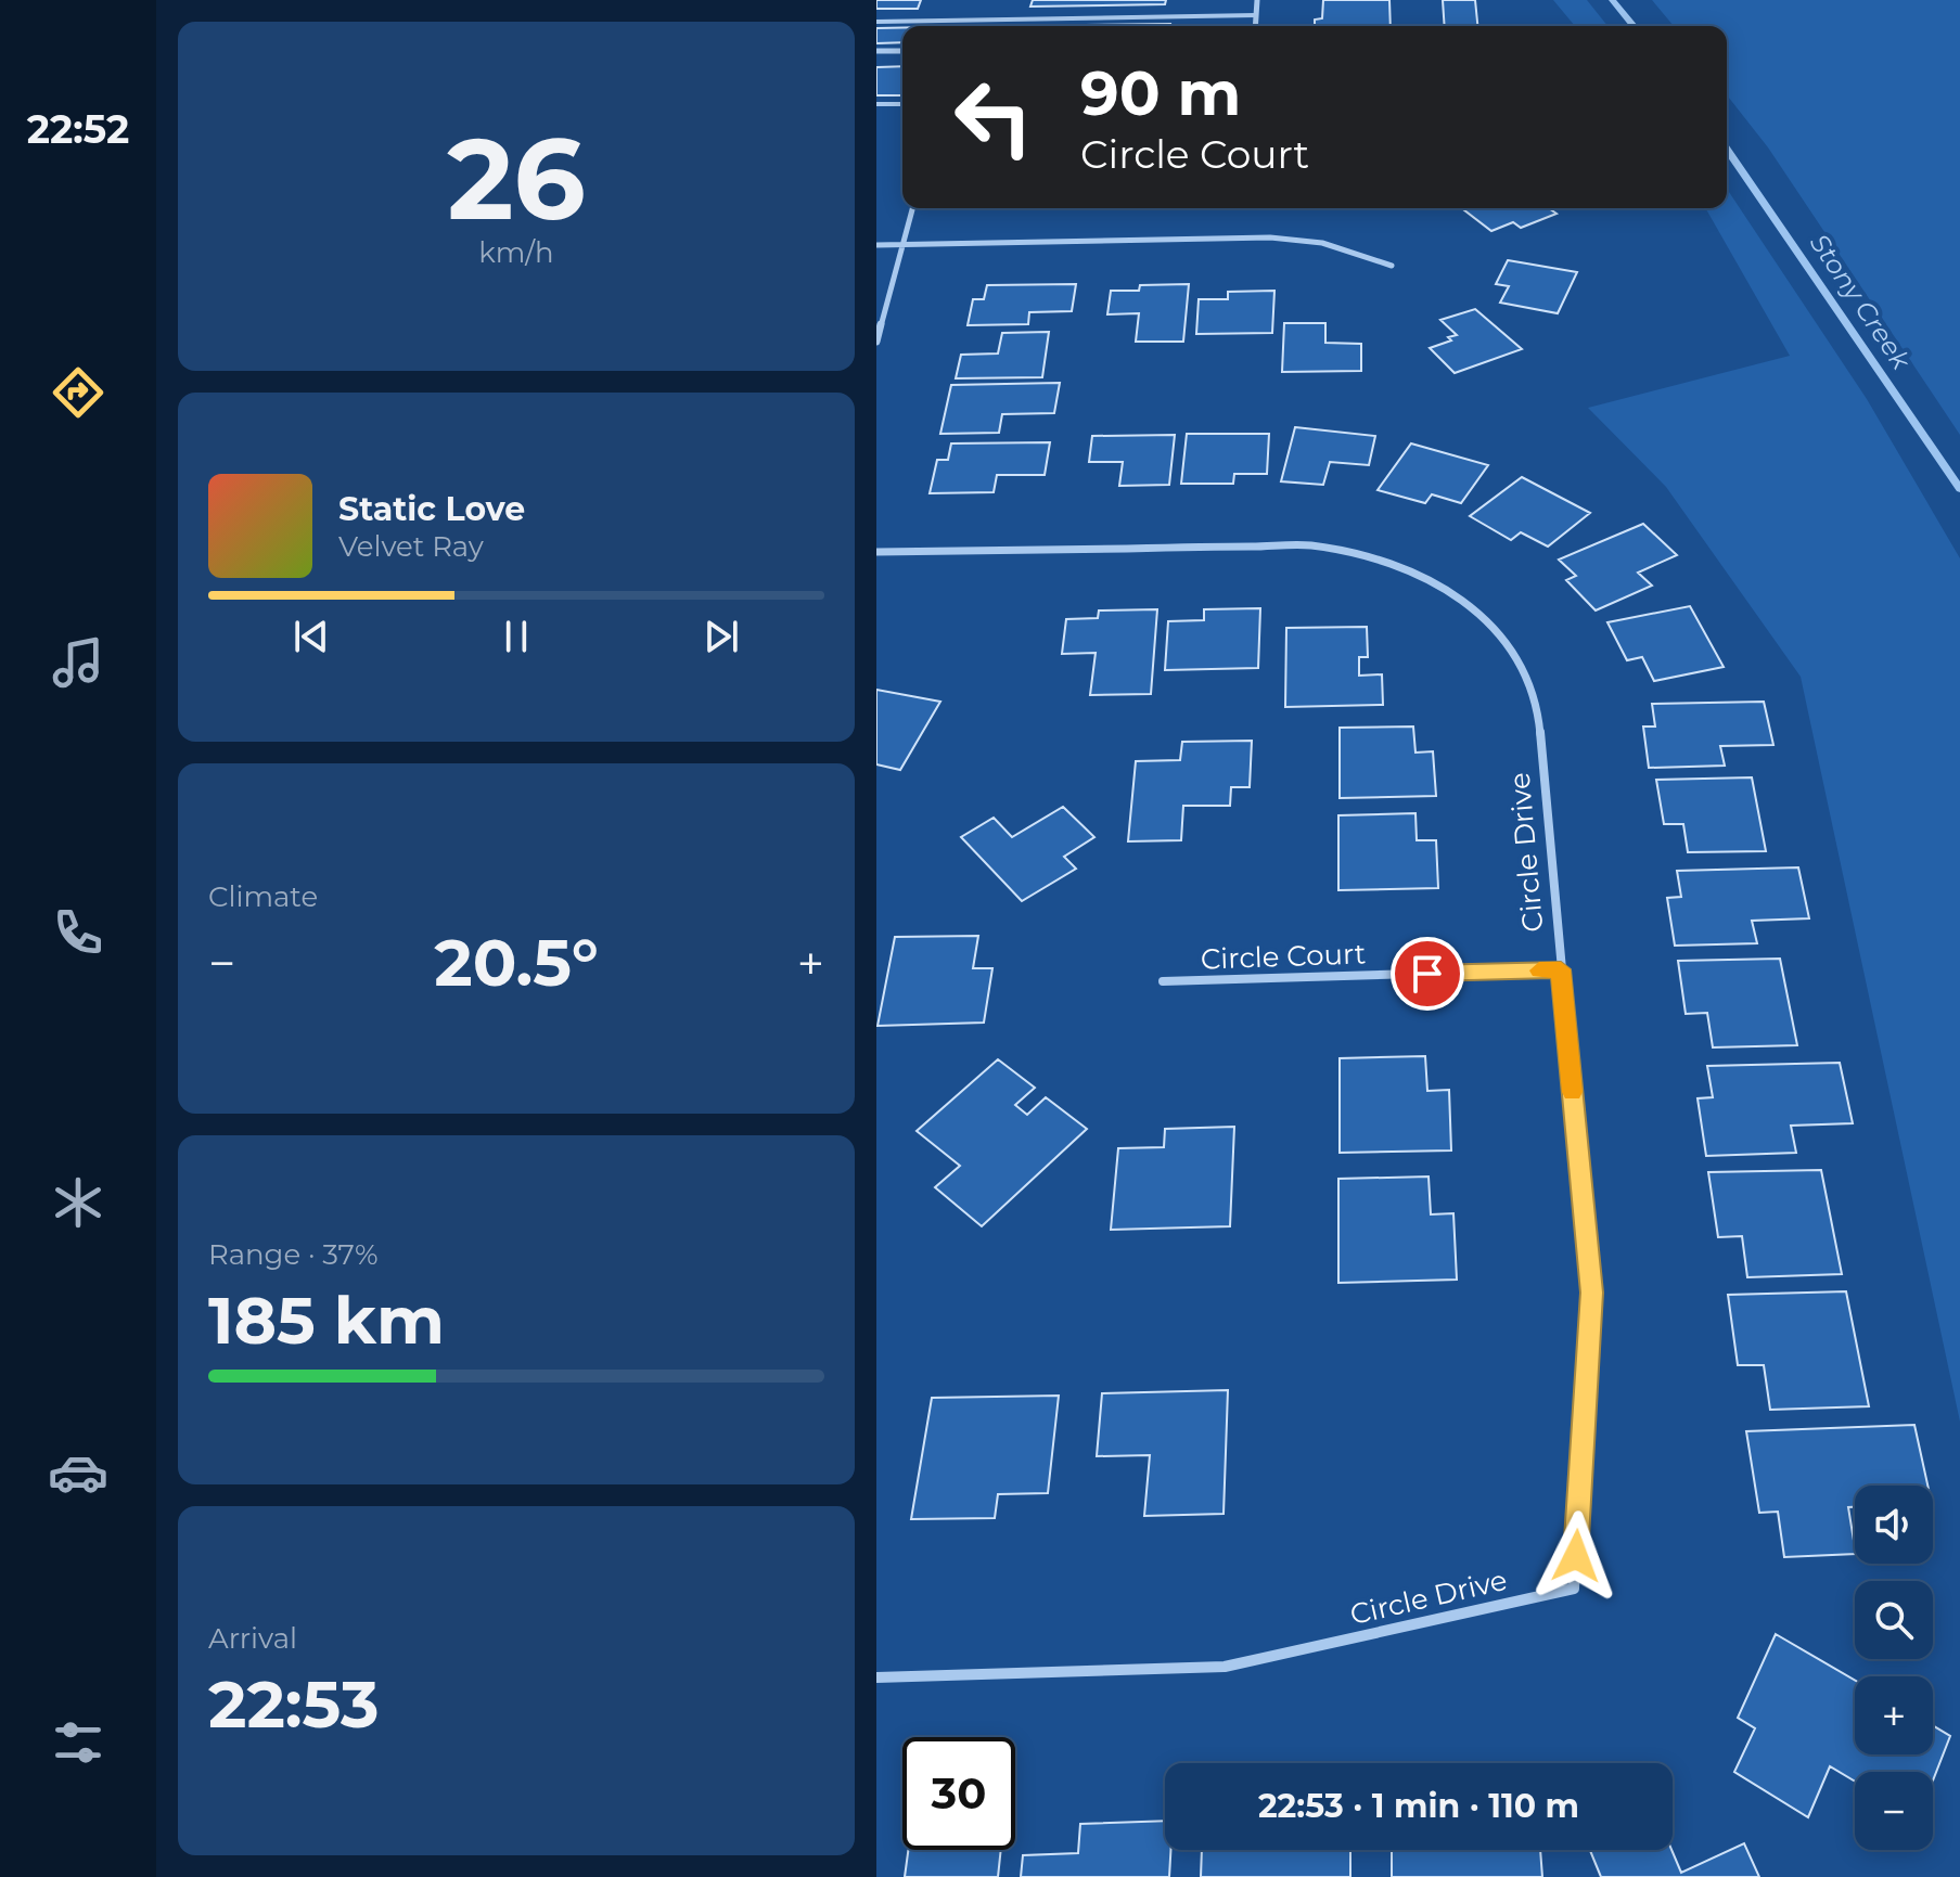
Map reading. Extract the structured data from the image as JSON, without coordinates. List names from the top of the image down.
{
  "streets": {
    "street": ["Circle Drive", "Circle Court"]
  },
  "crossings": [
    ["Circle Drive", "Circle Court"]
  ],
  "water": ["Stony Creek"],
  "page": {
    "tabs": "22:52",
    "tile": [
      ["26", "km/h"],
      "Climate",
      ["Range · 37%", "185 km"],
      ["Arrival", "22:53"]
    ],
    "turn": ["90 m", "Circle Court"],
    "song": ["Static Love", "Velvet Ray"],
    "heat": ["−", "20.5°", "+"],
    "map_buttons": ["+", "−"],
    "limit": "30",
    "trip": "22:53 · 1 min · 110 m"
  }
}
